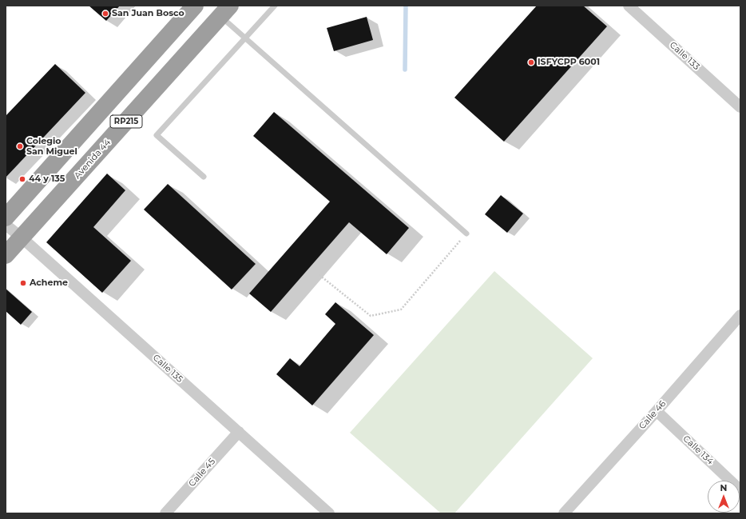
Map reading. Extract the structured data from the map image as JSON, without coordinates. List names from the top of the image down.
{
  "streets": {
    "highway": ["RP215", "Avenida 44"],
    "street": [
      "Calle 133",
      "Calle 135",
      "Calle 46",
      "Calle 134",
      "Calle 45"
    ]
  },
  "crossings": [
    ["Avenida 44", "Calle 135"],
    ["Calle 135", "Calle 45"],
    ["Calle 46", "Calle 134"]
  ],
  "places": [
    "San Juan Bosco",
    "ISFYCPP 6001",
    "Colegio San Miguel",
    "44 y 135",
    "Acheme"
  ],
  "north": "top"
}
